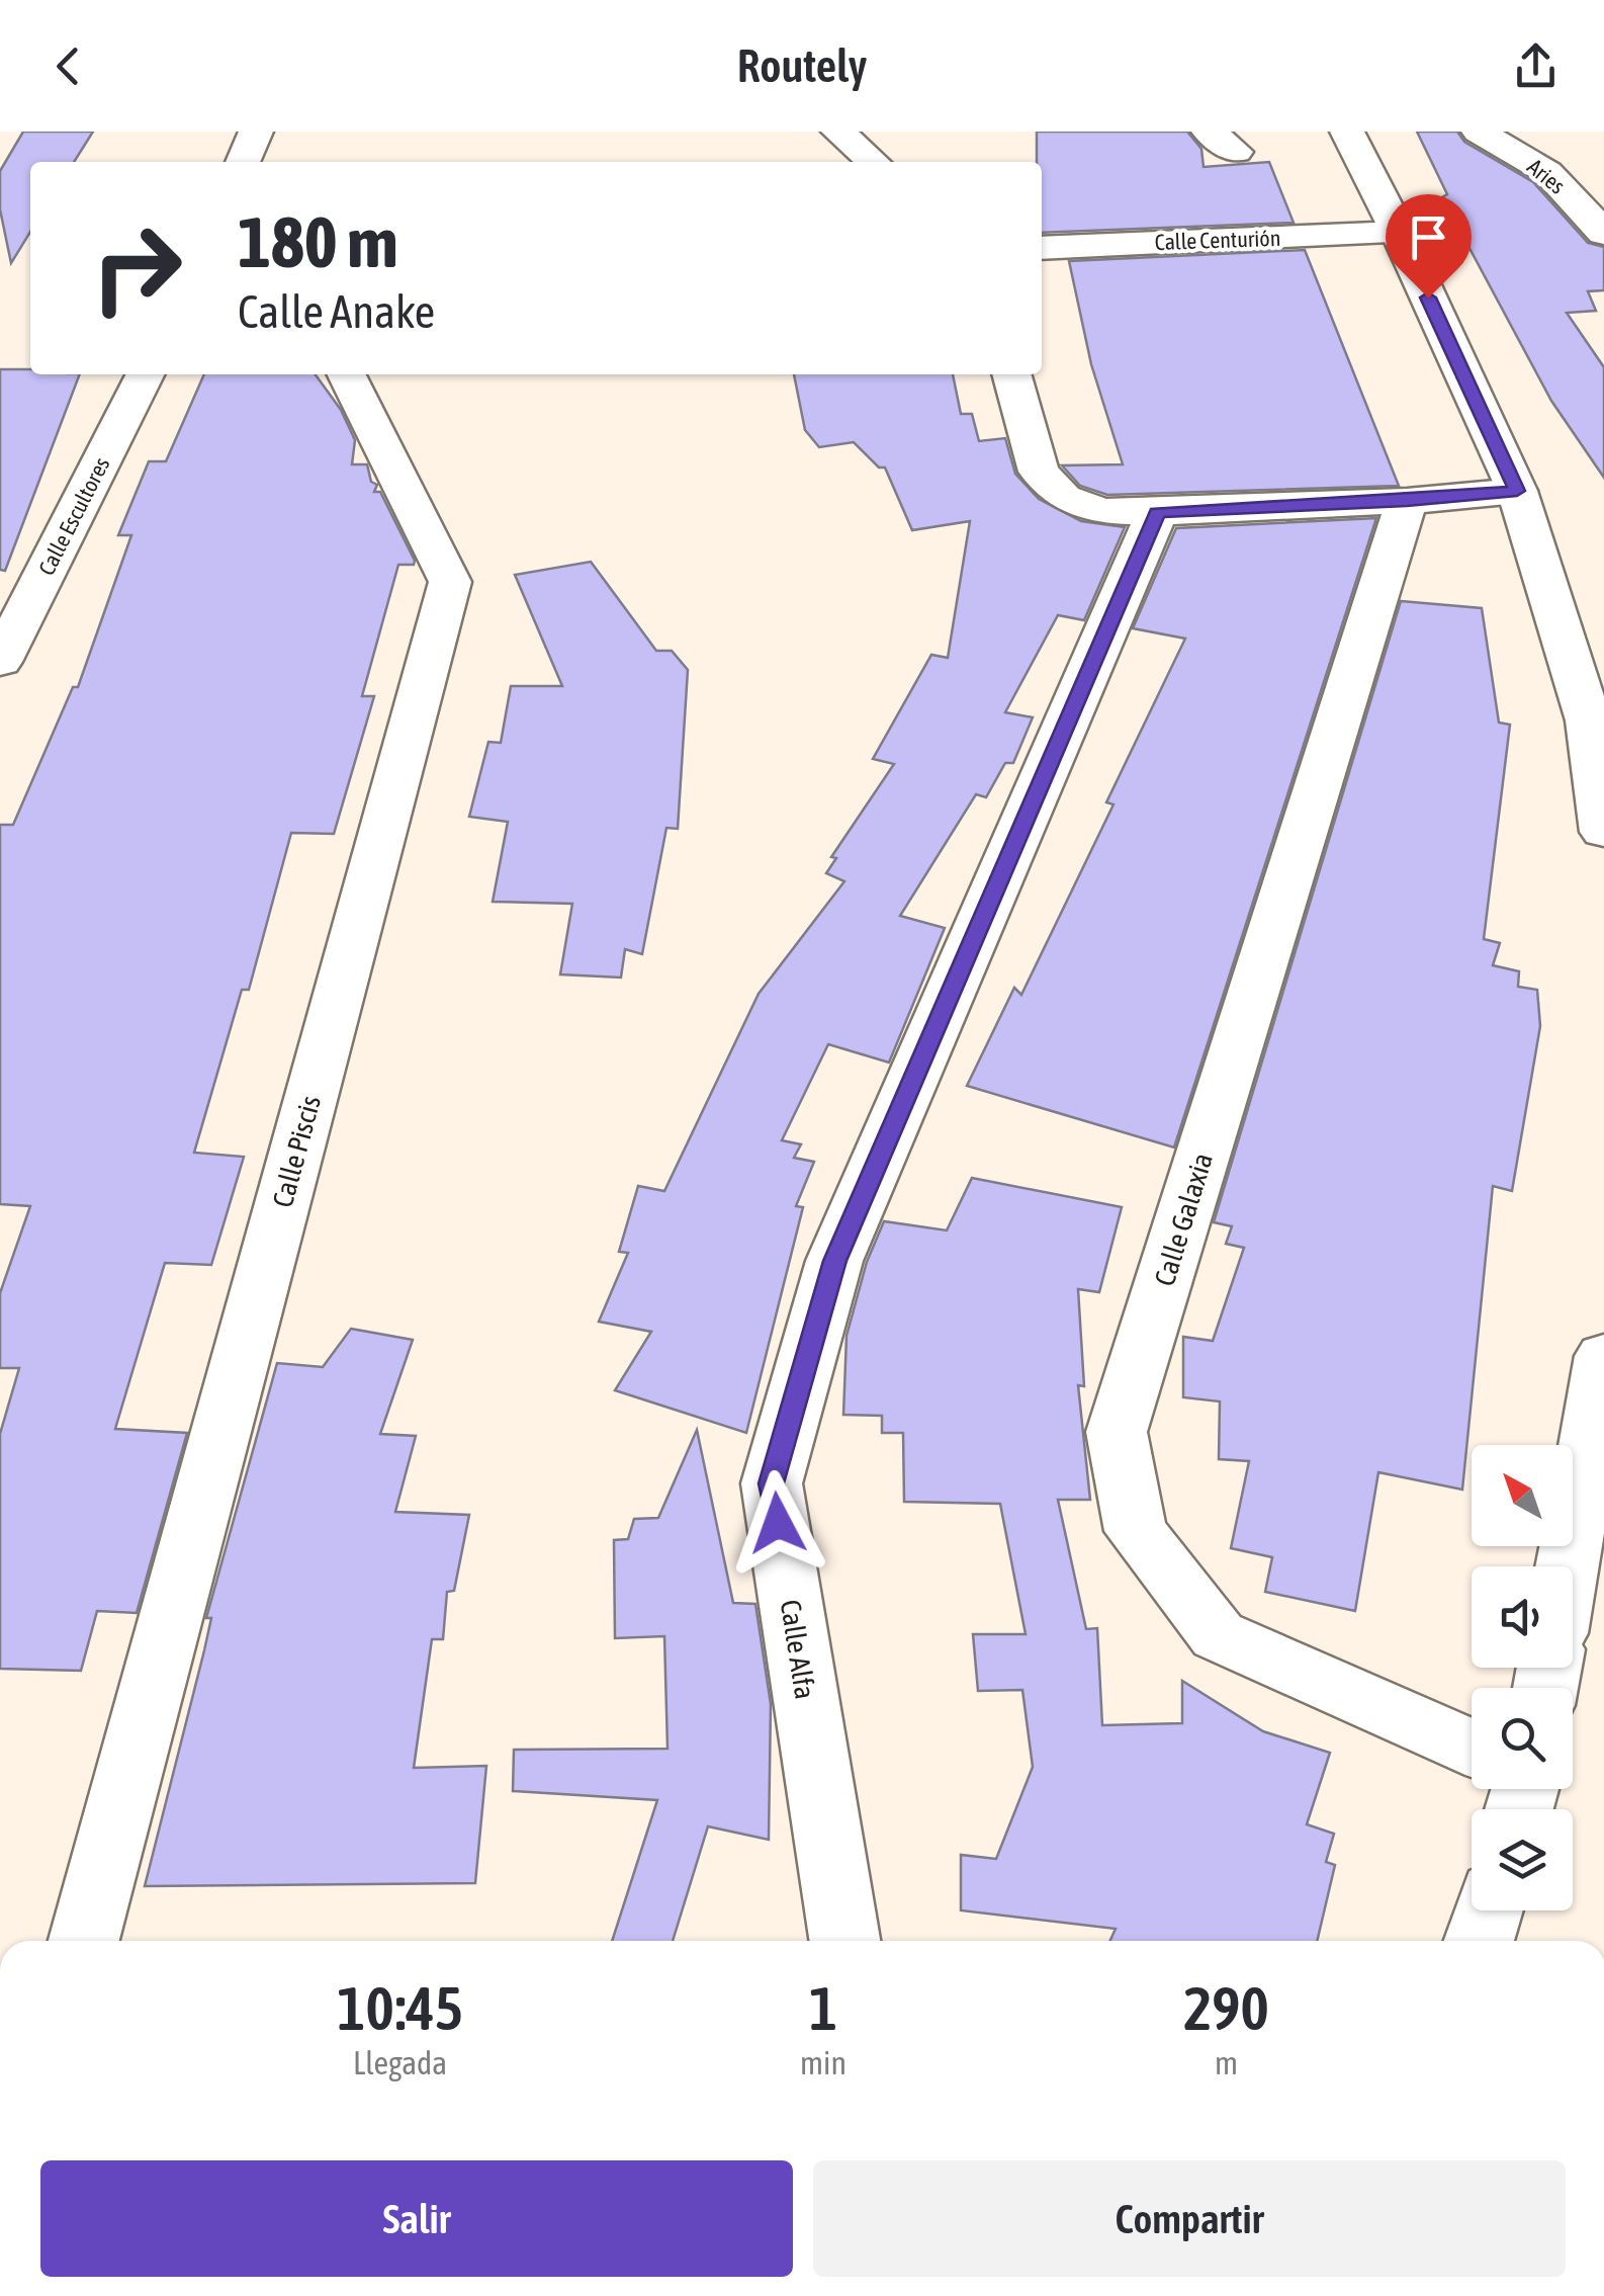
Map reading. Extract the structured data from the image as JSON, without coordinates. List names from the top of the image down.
{
  "streets": {
    "street": [
      "Aries",
      "Calle Centurión",
      "Calle Escultores",
      "Calle Piscis",
      "Calle Galaxia",
      "Calle Alfa"
    ]
  },
  "north": "top left",
  "page": {
    "header": "Routely",
    "turn": ["180 m", "Calle Anake"],
    "eta": [
      "10:45",
      "Llegada",
      "1",
      "min",
      "290",
      "m"
    ],
    "buttons": ["Salir", "Compartir"]
  }
}
